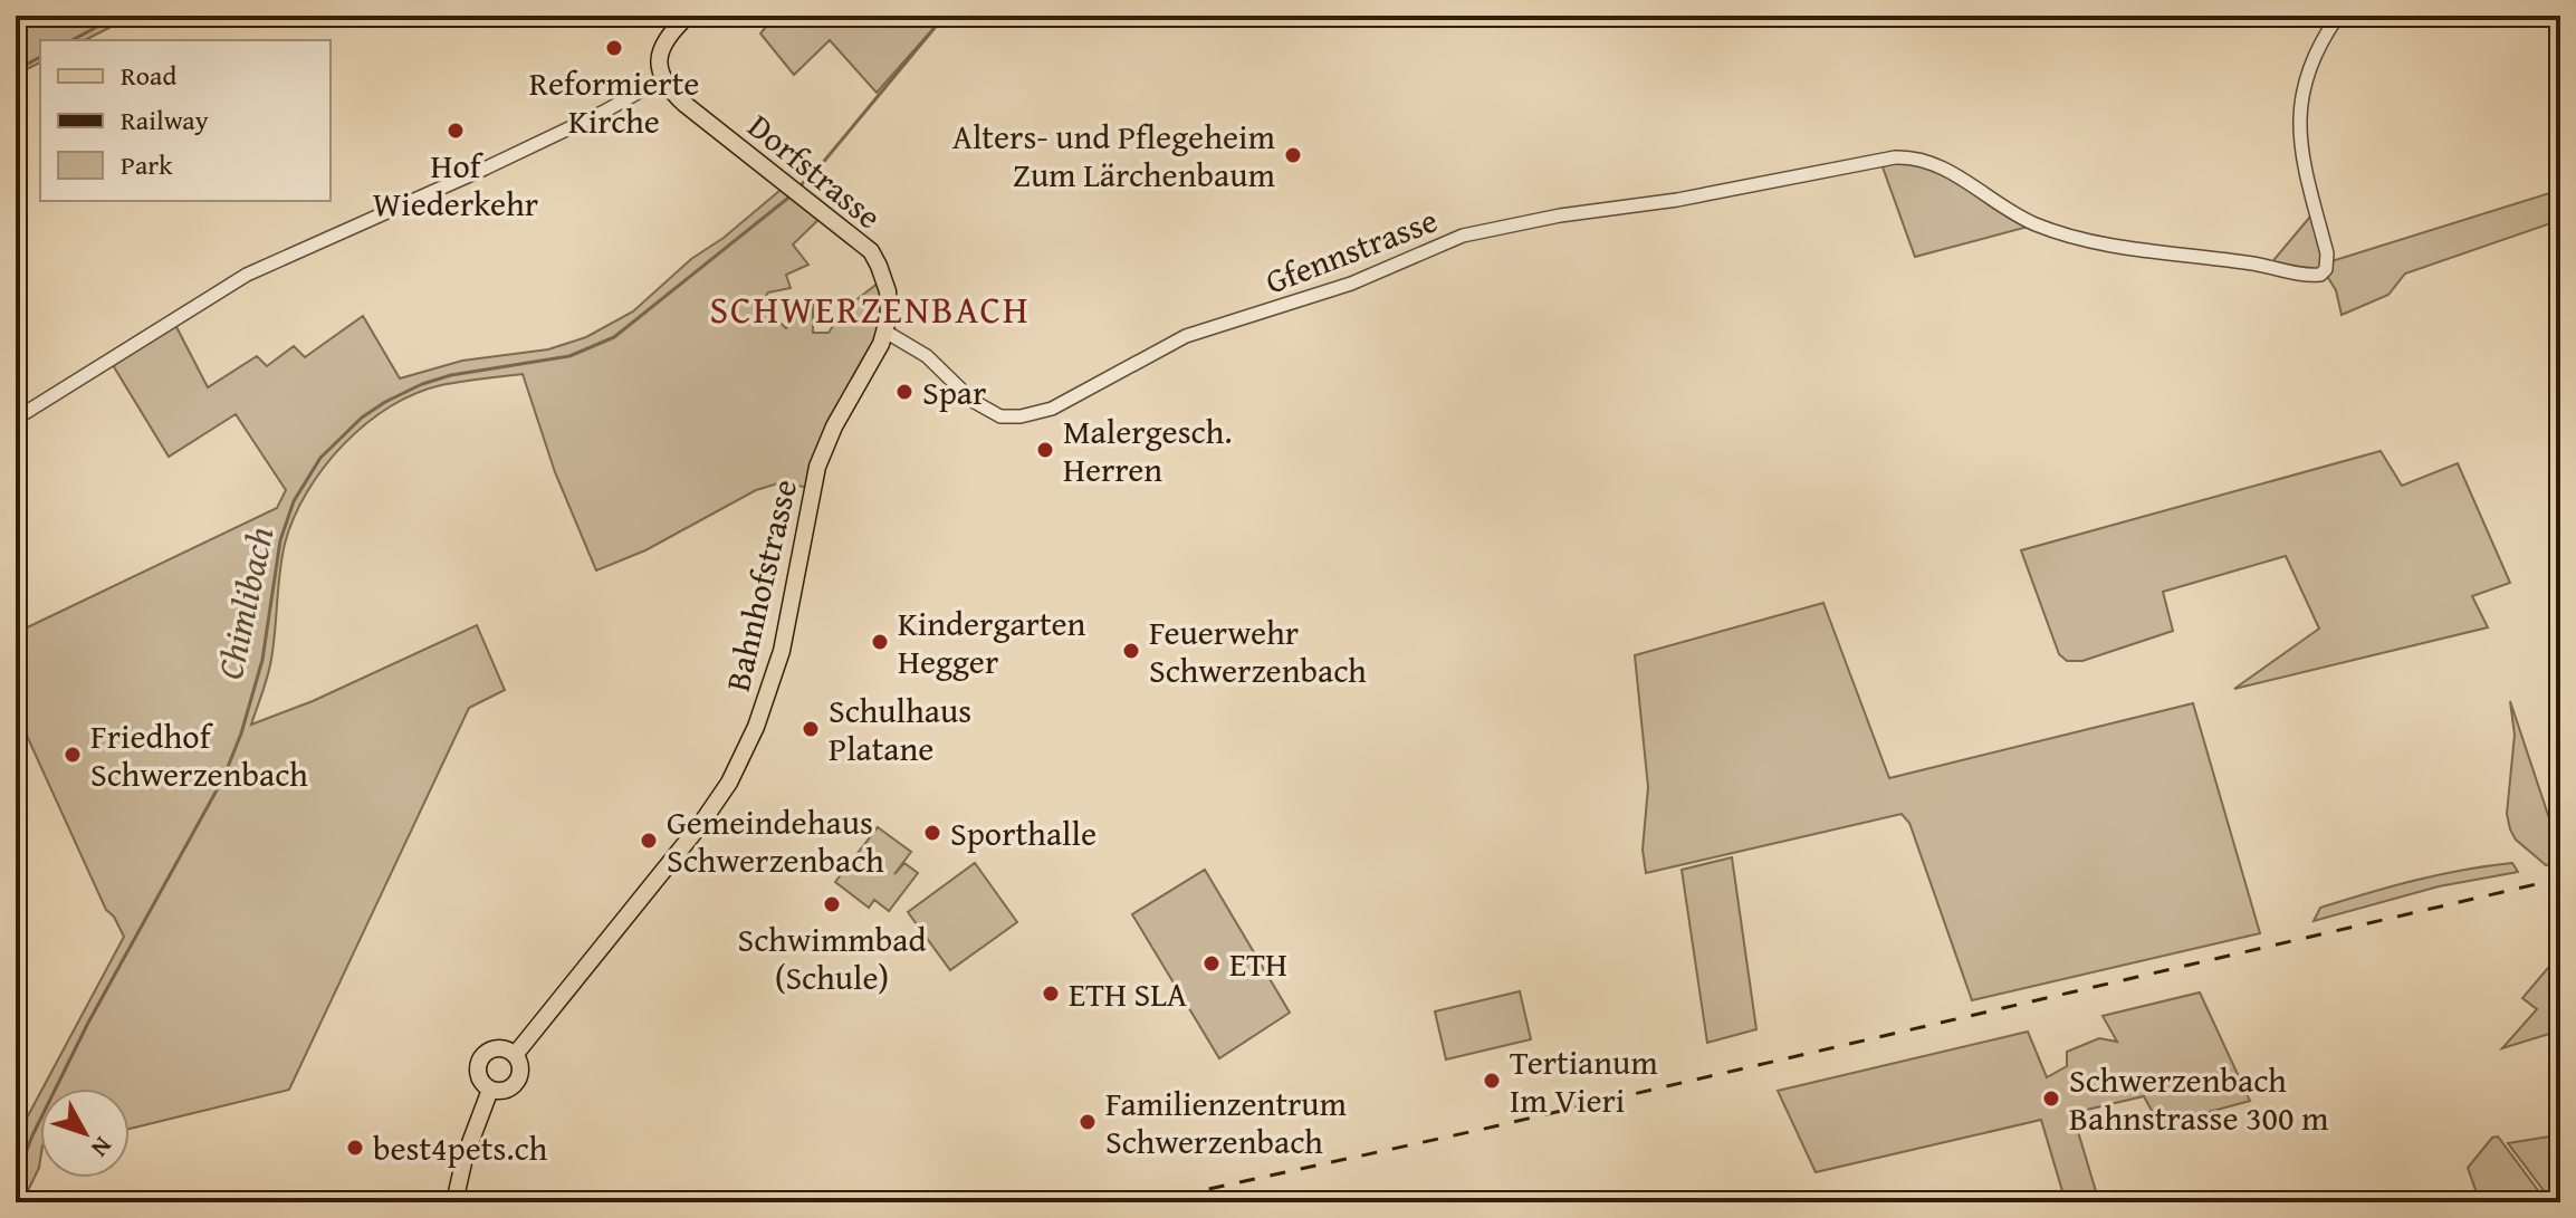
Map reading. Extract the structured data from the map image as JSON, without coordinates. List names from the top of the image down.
{
  "streets": {
    "main road": ["Dorfstrasse", "Bahnhofstrasse"],
    "street": ["Gfennstrasse"]
  },
  "crossings": [
    ["Dorfstrasse", "Gfennstrasse"],
    ["Dorfstrasse", "Bahnhofstrasse"],
    ["Gfennstrasse", "Bahnhofstrasse"]
  ],
  "districts": ["SCHWERZENBACH"],
  "water": ["Chimlibach"],
  "places": [
    "Reformierte Kirche",
    "Hof Wiederkehr",
    "Alters- und Pflegeheim Zum Lärchenbaum",
    "Spar",
    "Malergesch. Herren",
    "Kindergarten Hegger",
    "Feuerwehr Schwerzenbach",
    "Schulhaus Platane",
    "Friedhof Schwerzenbach",
    "Sporthalle",
    "Gemeindehaus Schwerzenbach",
    "Schwimmbad (Schule)",
    "ETH",
    "ETH SLA",
    "Tertianum Im Vieri",
    "Schwerzenbach Bahnstrasse 300 m",
    "Familienzentrum Schwerzenbach",
    "best4pets.ch"
  ],
  "legend": ["Road", "Railway", "Park"],
  "north": "bottom right"
}
